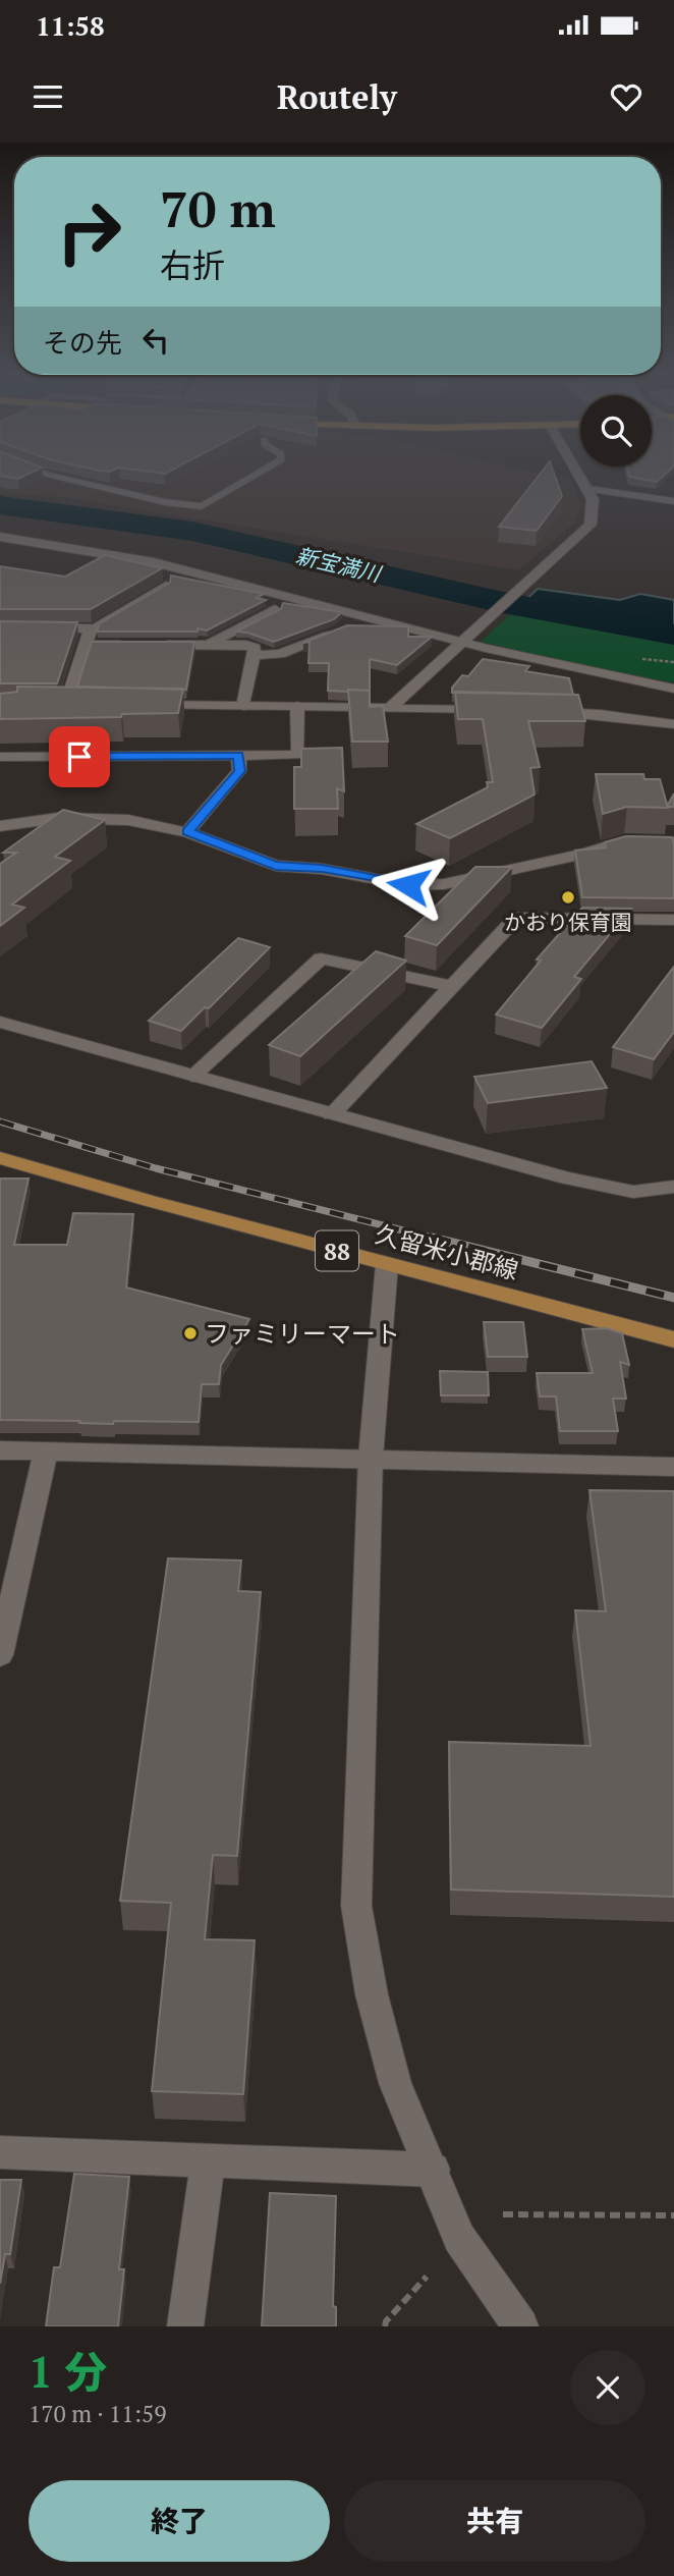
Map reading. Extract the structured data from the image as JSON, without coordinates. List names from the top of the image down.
{
  "streets": {
    "main road": ["88", "久留米小郡線"]
  },
  "water": ["新宝満川"],
  "places": ["かおり保育園", "ファミリーマート"],
  "page": {
    "status": "11:58",
    "header": "Routely",
    "turn": ["70 m", "右折"],
    "then": "その先",
    "heading": ["1 分", "170 m · 11:59"],
    "buttons": ["終了", "共有"]
  }
}
